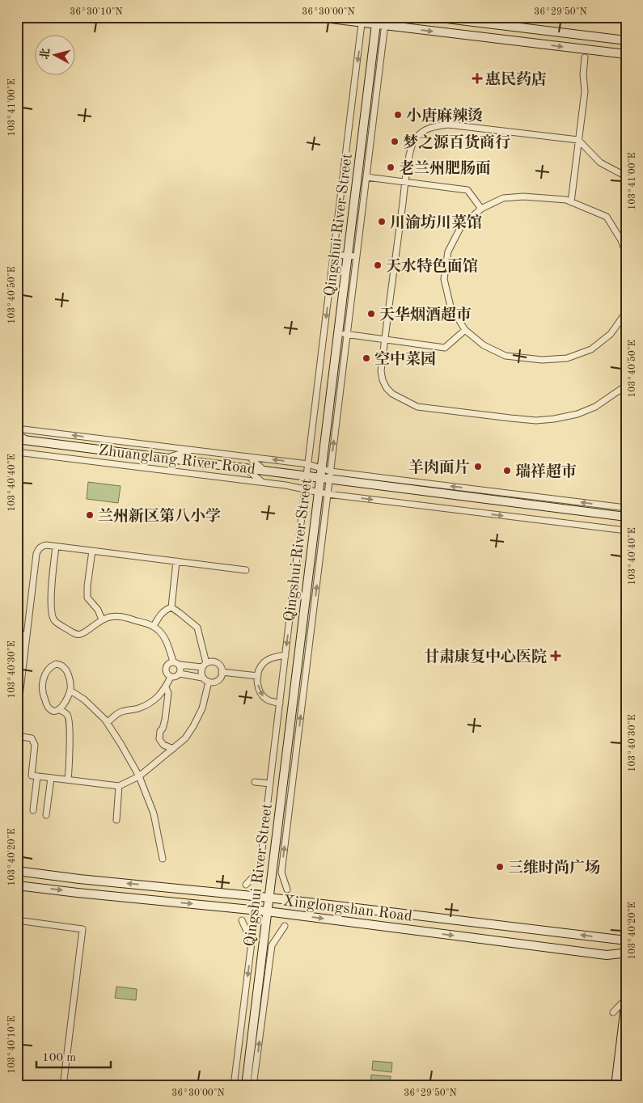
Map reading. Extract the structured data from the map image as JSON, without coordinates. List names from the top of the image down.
{
  "streets": {
    "street": ["Qingshui River Street", "Zhuanglang River Road", "Xinglongshan Road"]
  },
  "crossings": [
    ["Qingshui River Street", "Zhuanglang River Road"],
    ["Qingshui River Street", "Xinglongshan Road"]
  ],
  "places": {
    "health": ["惠民药店", "甘肃康复中心医院"],
    "other": [
      "小唐麻辣烫",
      "梦之源百货商行",
      "老兰州肥肠面",
      "川渝坊川菜馆",
      "天水特色面馆",
      "天华烟酒超市",
      "空中菜园",
      "羊肉面片",
      "瑞祥超市",
      "兰州新区第八小学",
      "三维时尚广场"
    ]
  },
  "scale_bar": "100 m",
  "north": "left",
  "coordinates": [
    "36°30'10\"N",
    "36°30'00\"N",
    "36°29'50\"N",
    "103°41'00\"E",
    "103°40'50\"E",
    "103°40'40\"E",
    "103°40'30\"E",
    "103°40'20\"E",
    "103°40'10\"E"
  ]
}
